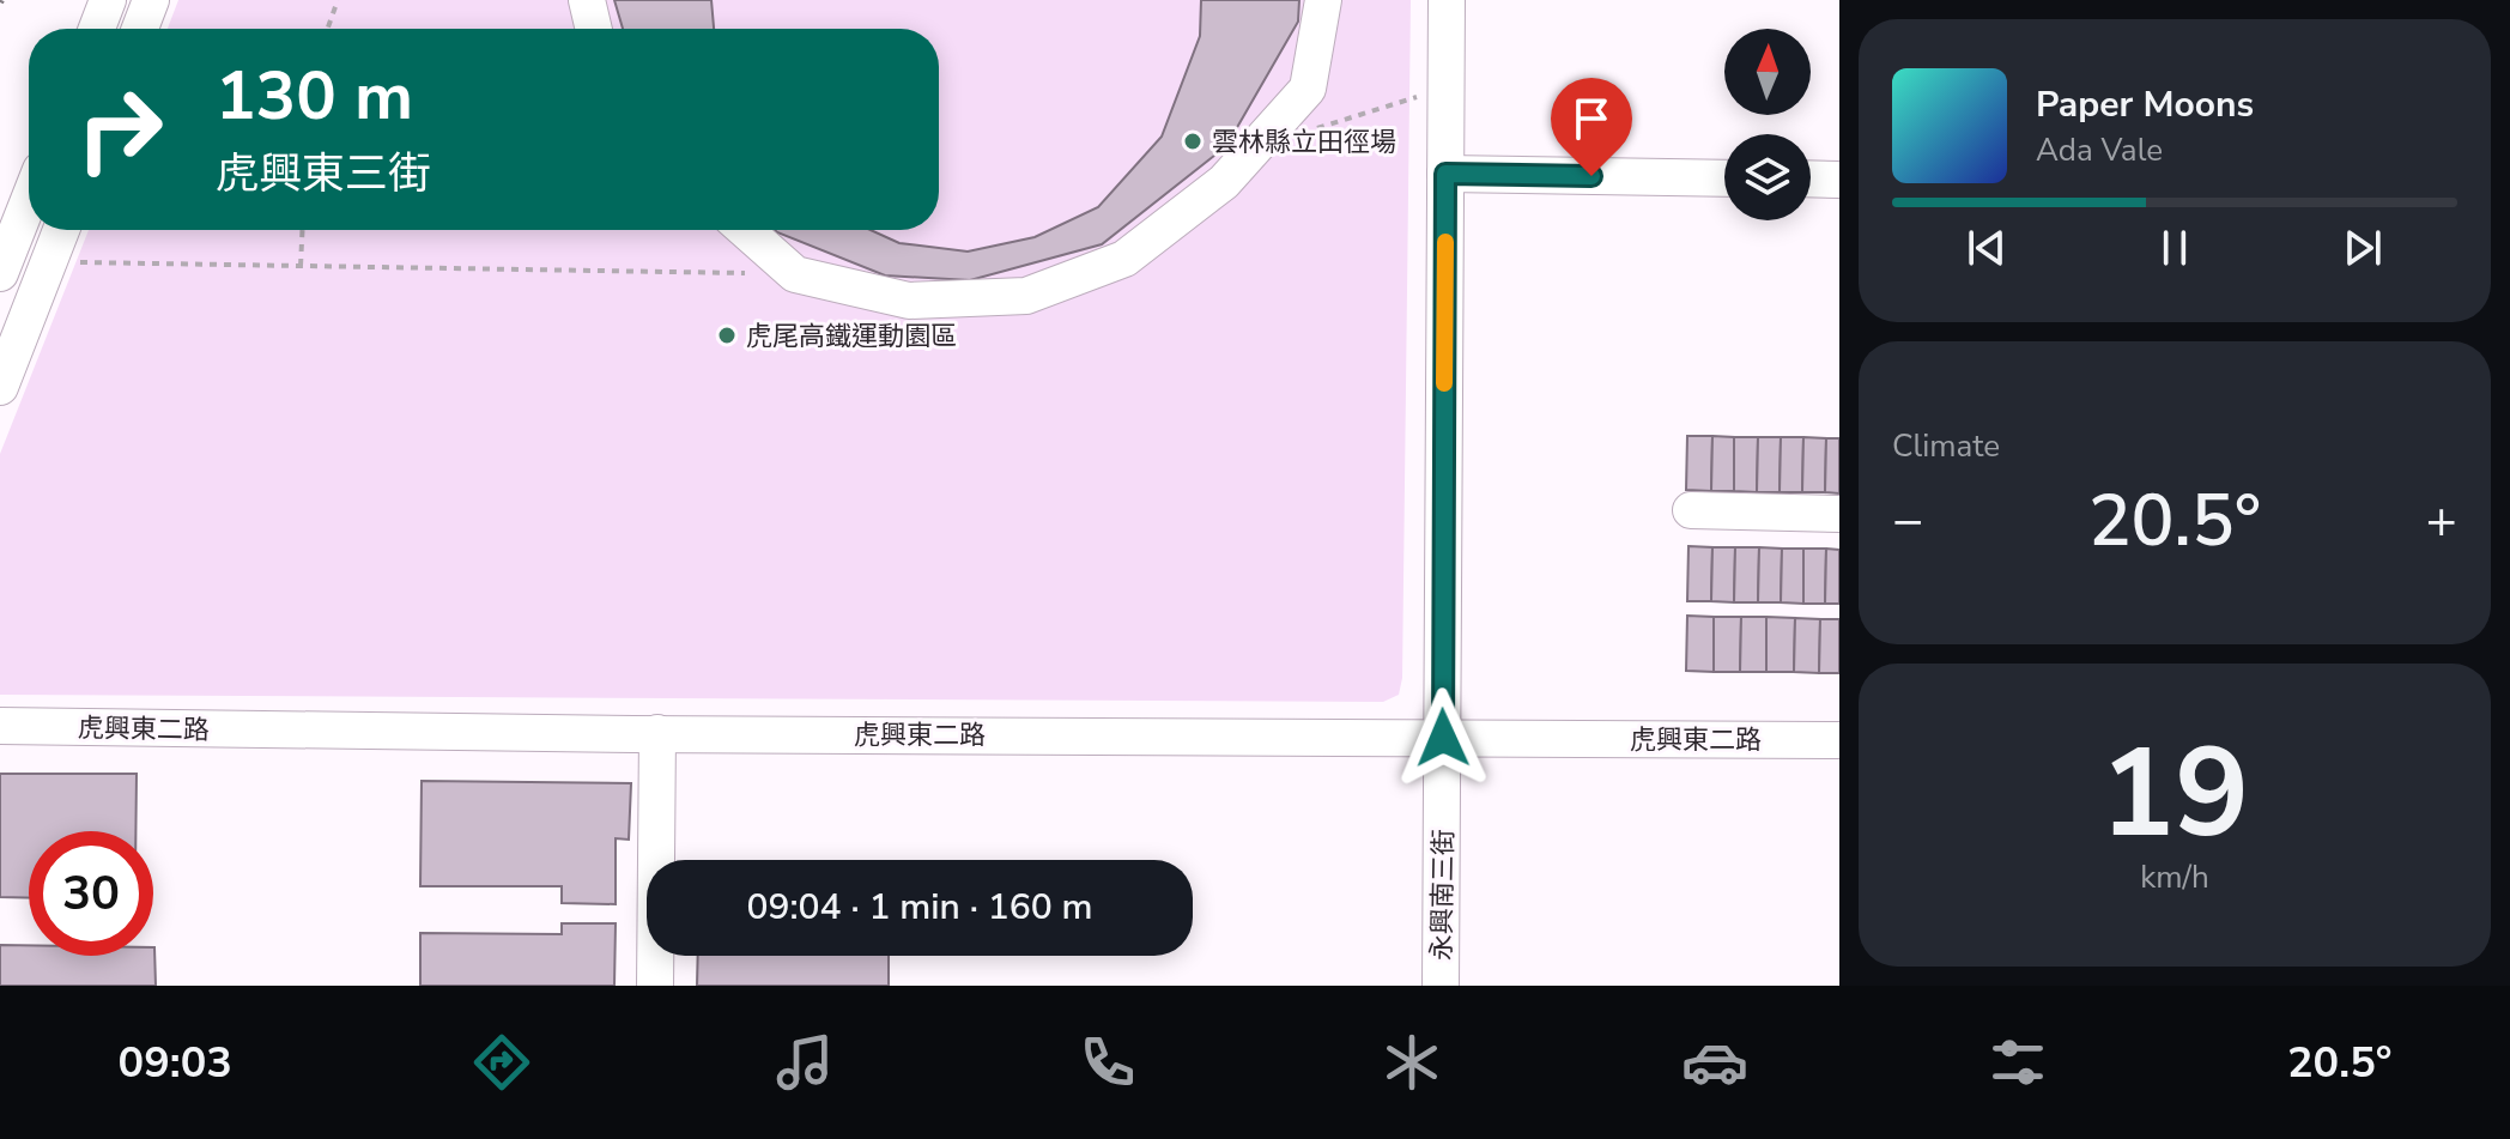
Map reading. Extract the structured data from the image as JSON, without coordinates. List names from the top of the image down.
{
  "streets": {
    "street": ["虎興東二路", "永興南三街"]
  },
  "crossings": [
    ["虎興東二路", "永興南三街"]
  ],
  "places": ["雲林縣立田徑場", "虎尾高鐵運動園區"],
  "north": "top",
  "page": {
    "turn": ["130 m", "虎興東三街"],
    "song": ["Paper Moons", "Ada Vale"],
    "tile": [
      "Climate",
      ["19", "km/h"]
    ],
    "heat": ["−", "20.5°", "+"],
    "limit": "30",
    "trip": "09:04 · 1 min · 160 m",
    "tabs": ["09:03", "20.5°"]
  }
}
